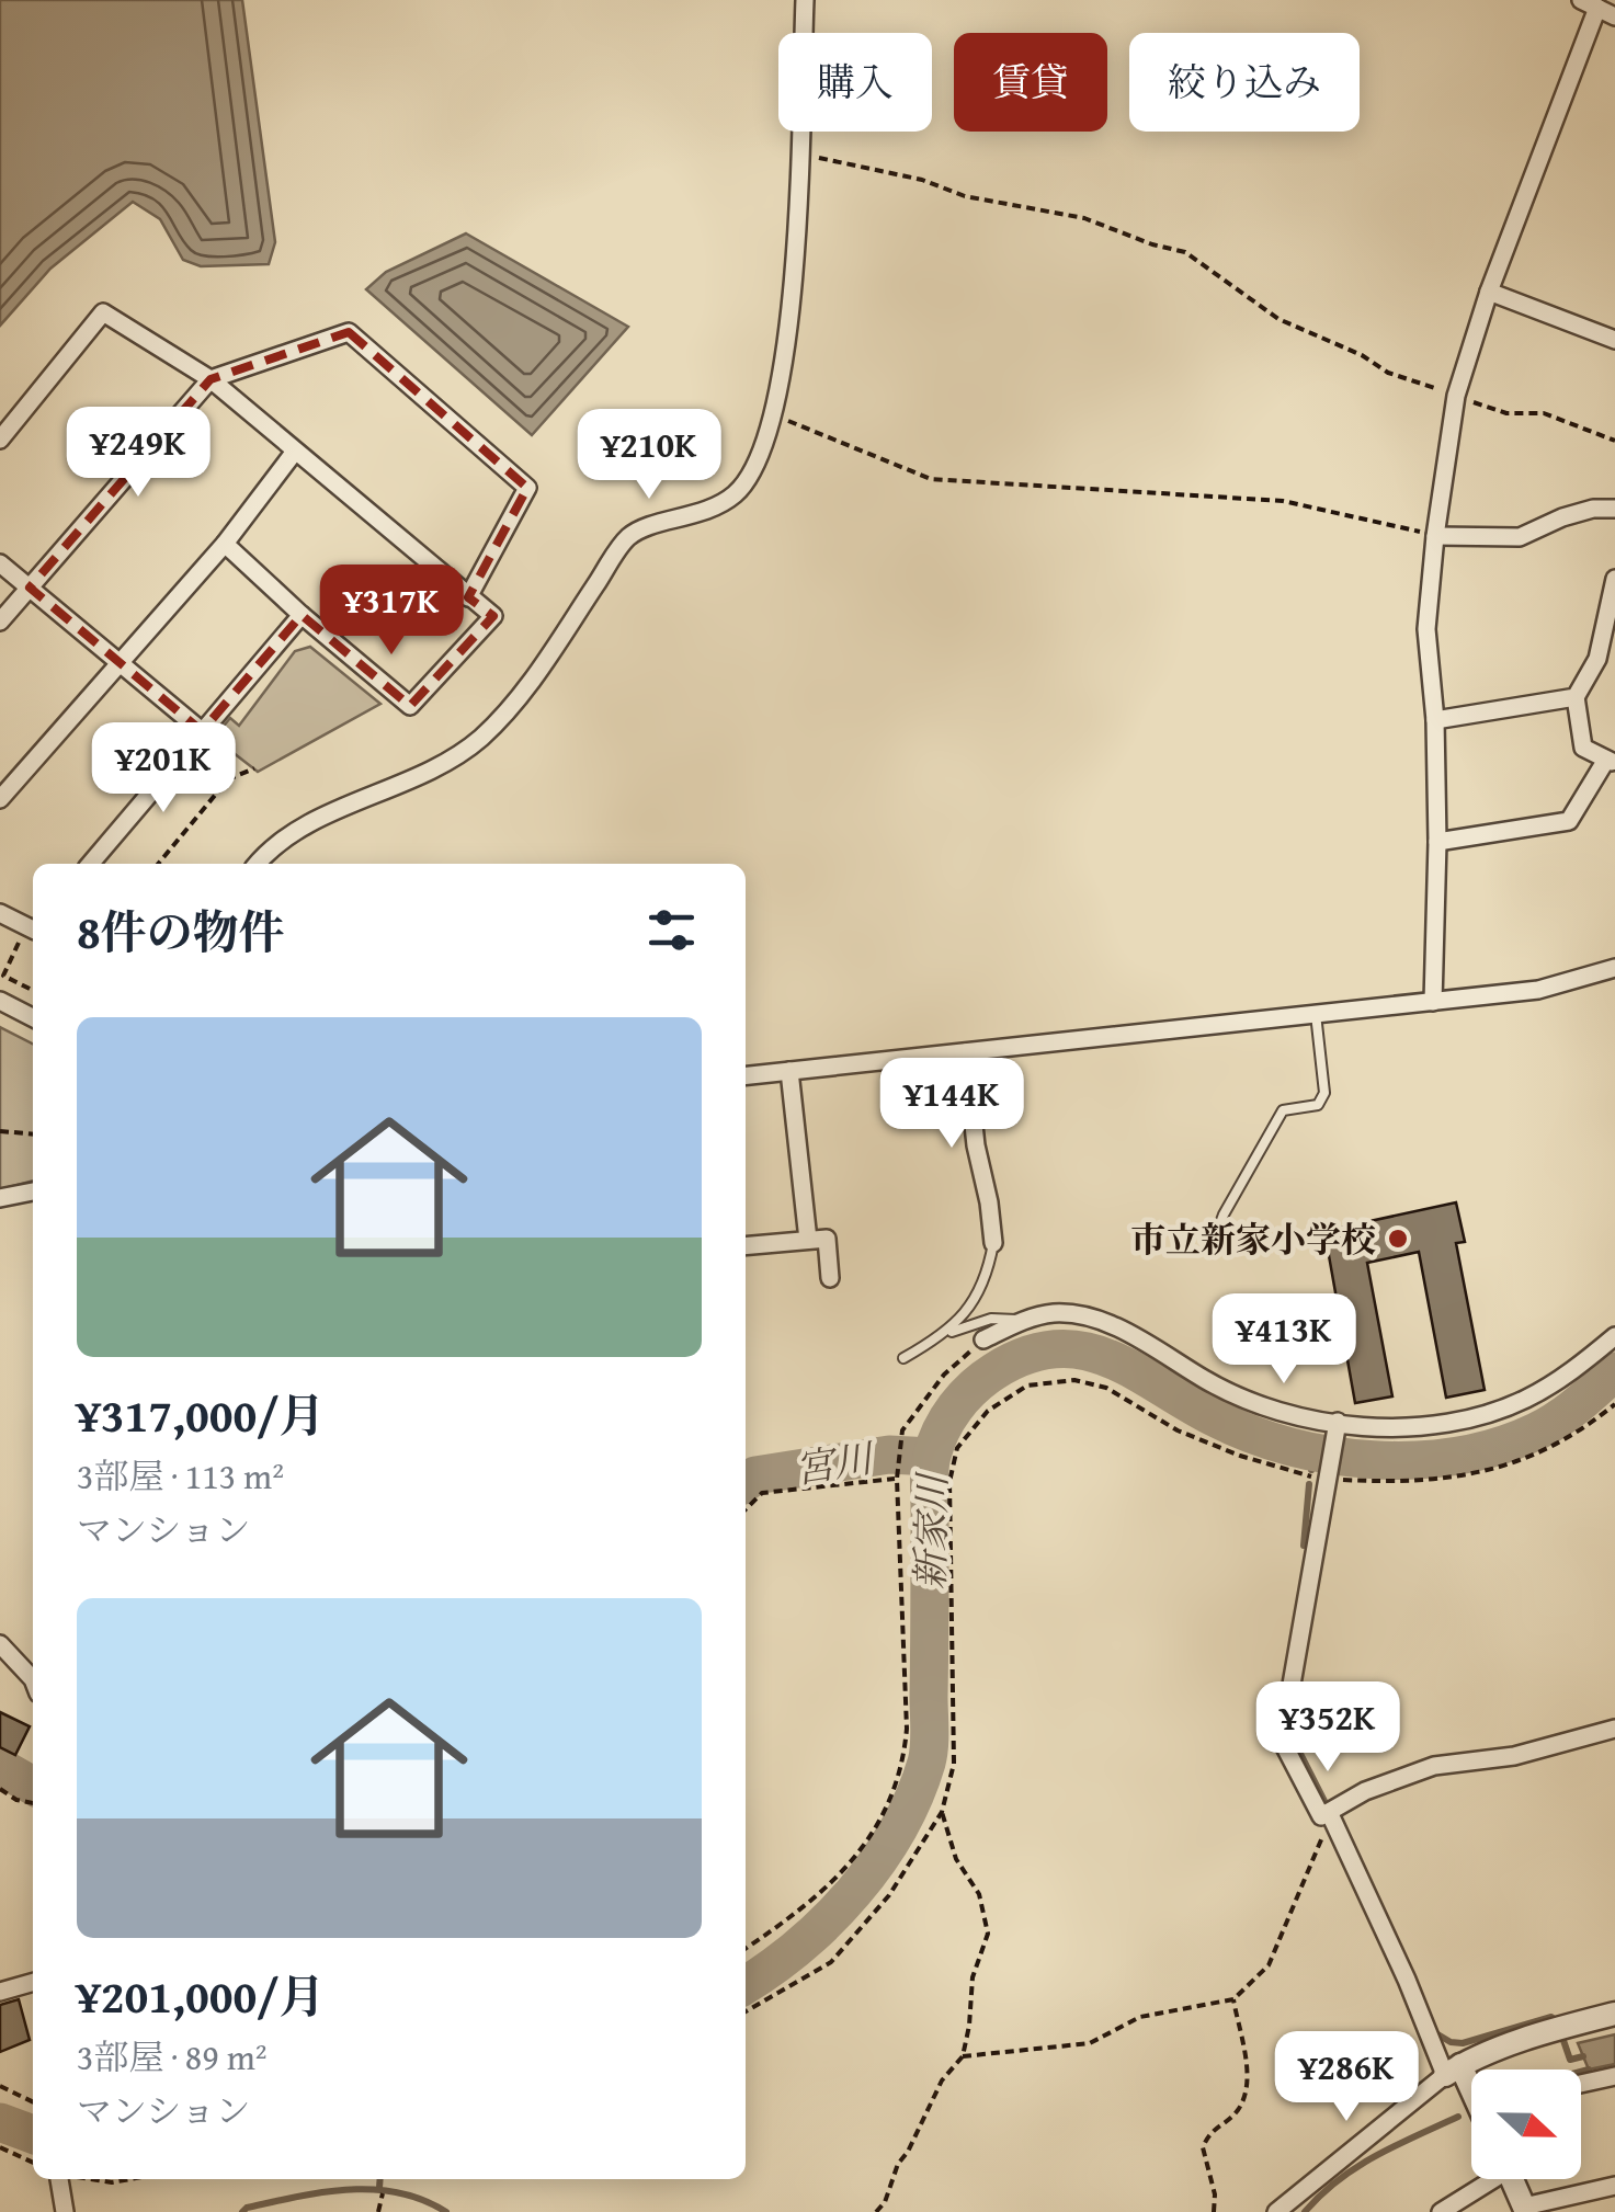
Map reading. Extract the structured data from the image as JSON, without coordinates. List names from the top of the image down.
{
  "water": ["宮川", "新家川"],
  "places": ["市立新家小学校"],
  "north": "right",
  "page": {
    "chip": ["購入", "賃貸", "絞り込み"],
    "price": [
      "¥249K",
      "¥210K",
      "¥317K",
      "¥201K",
      "¥144K",
      "¥413K",
      "¥352K",
      "¥286K"
    ],
    "heading": "8件の物件",
    "list": [
      {
        "name": "¥317,000/月",
        "note": "3部屋 · 113 m² · マンション"
      },
      {
        "name": "¥201,000/月",
        "note": "3部屋 · 89 m² · マンション"
      }
    ]
  }
}
